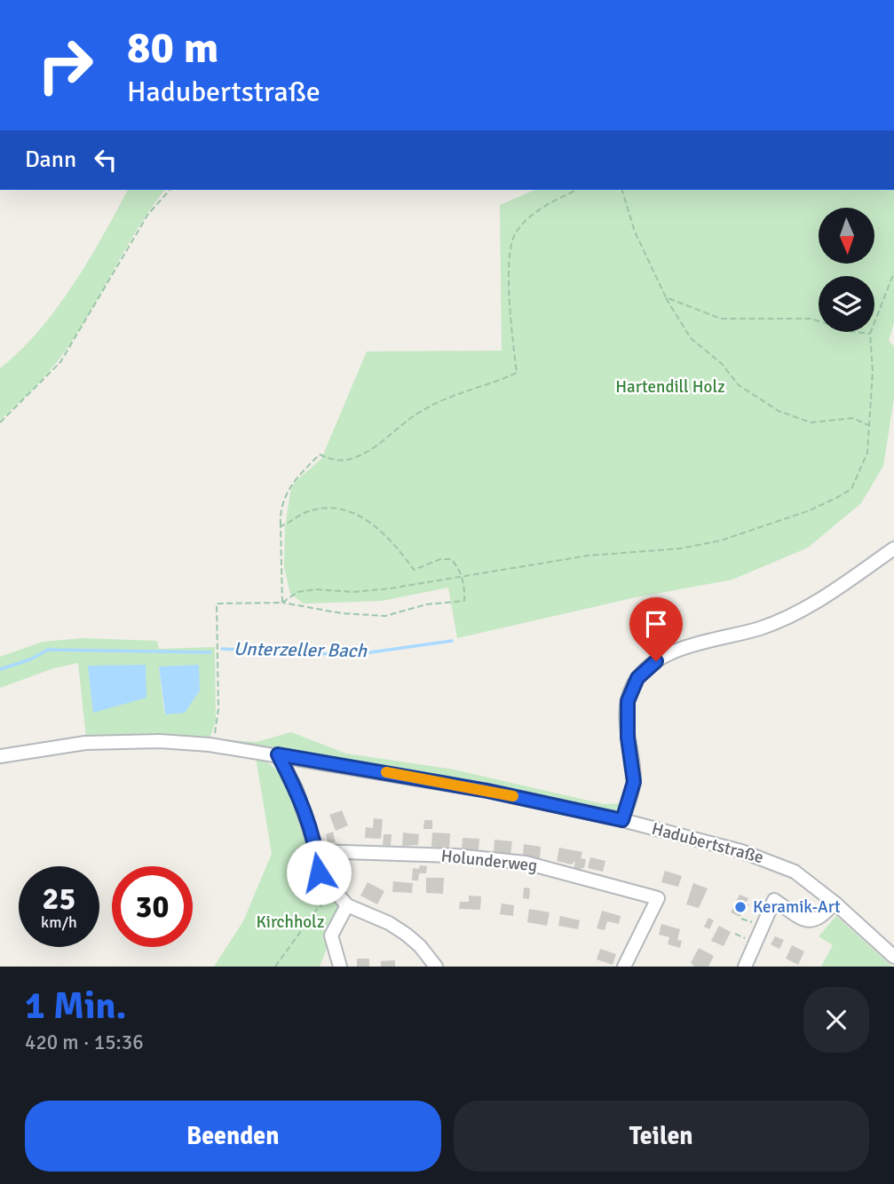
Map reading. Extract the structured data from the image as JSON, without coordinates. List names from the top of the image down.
{
  "streets": {
    "street": ["Hadubertstraße", "Holunderweg"]
  },
  "water": ["Unterzeller Bach"],
  "parks": ["Hartendill Holz", "Kirchholz"],
  "places": ["Keramik-Art"],
  "north": "bottom",
  "page": {
    "turn": ["80 m", "Hadubertstraße"],
    "then": "Dann",
    "speed": "25 km/h",
    "limit": "30",
    "heading": ["1 Min.", "420 m · 15:36"],
    "buttons": ["Beenden", "Teilen"]
  }
}
